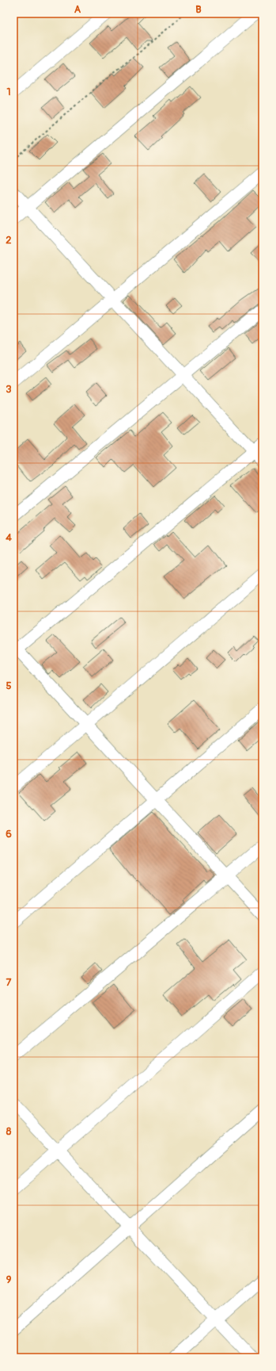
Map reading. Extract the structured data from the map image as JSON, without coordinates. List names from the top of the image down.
{
  "grid": {
    "columns": ["A", "B"],
    "rows": [
      "1",
      "2",
      "3",
      "4",
      "5",
      "6",
      "7",
      "8",
      "9"
    ]
  }
}
